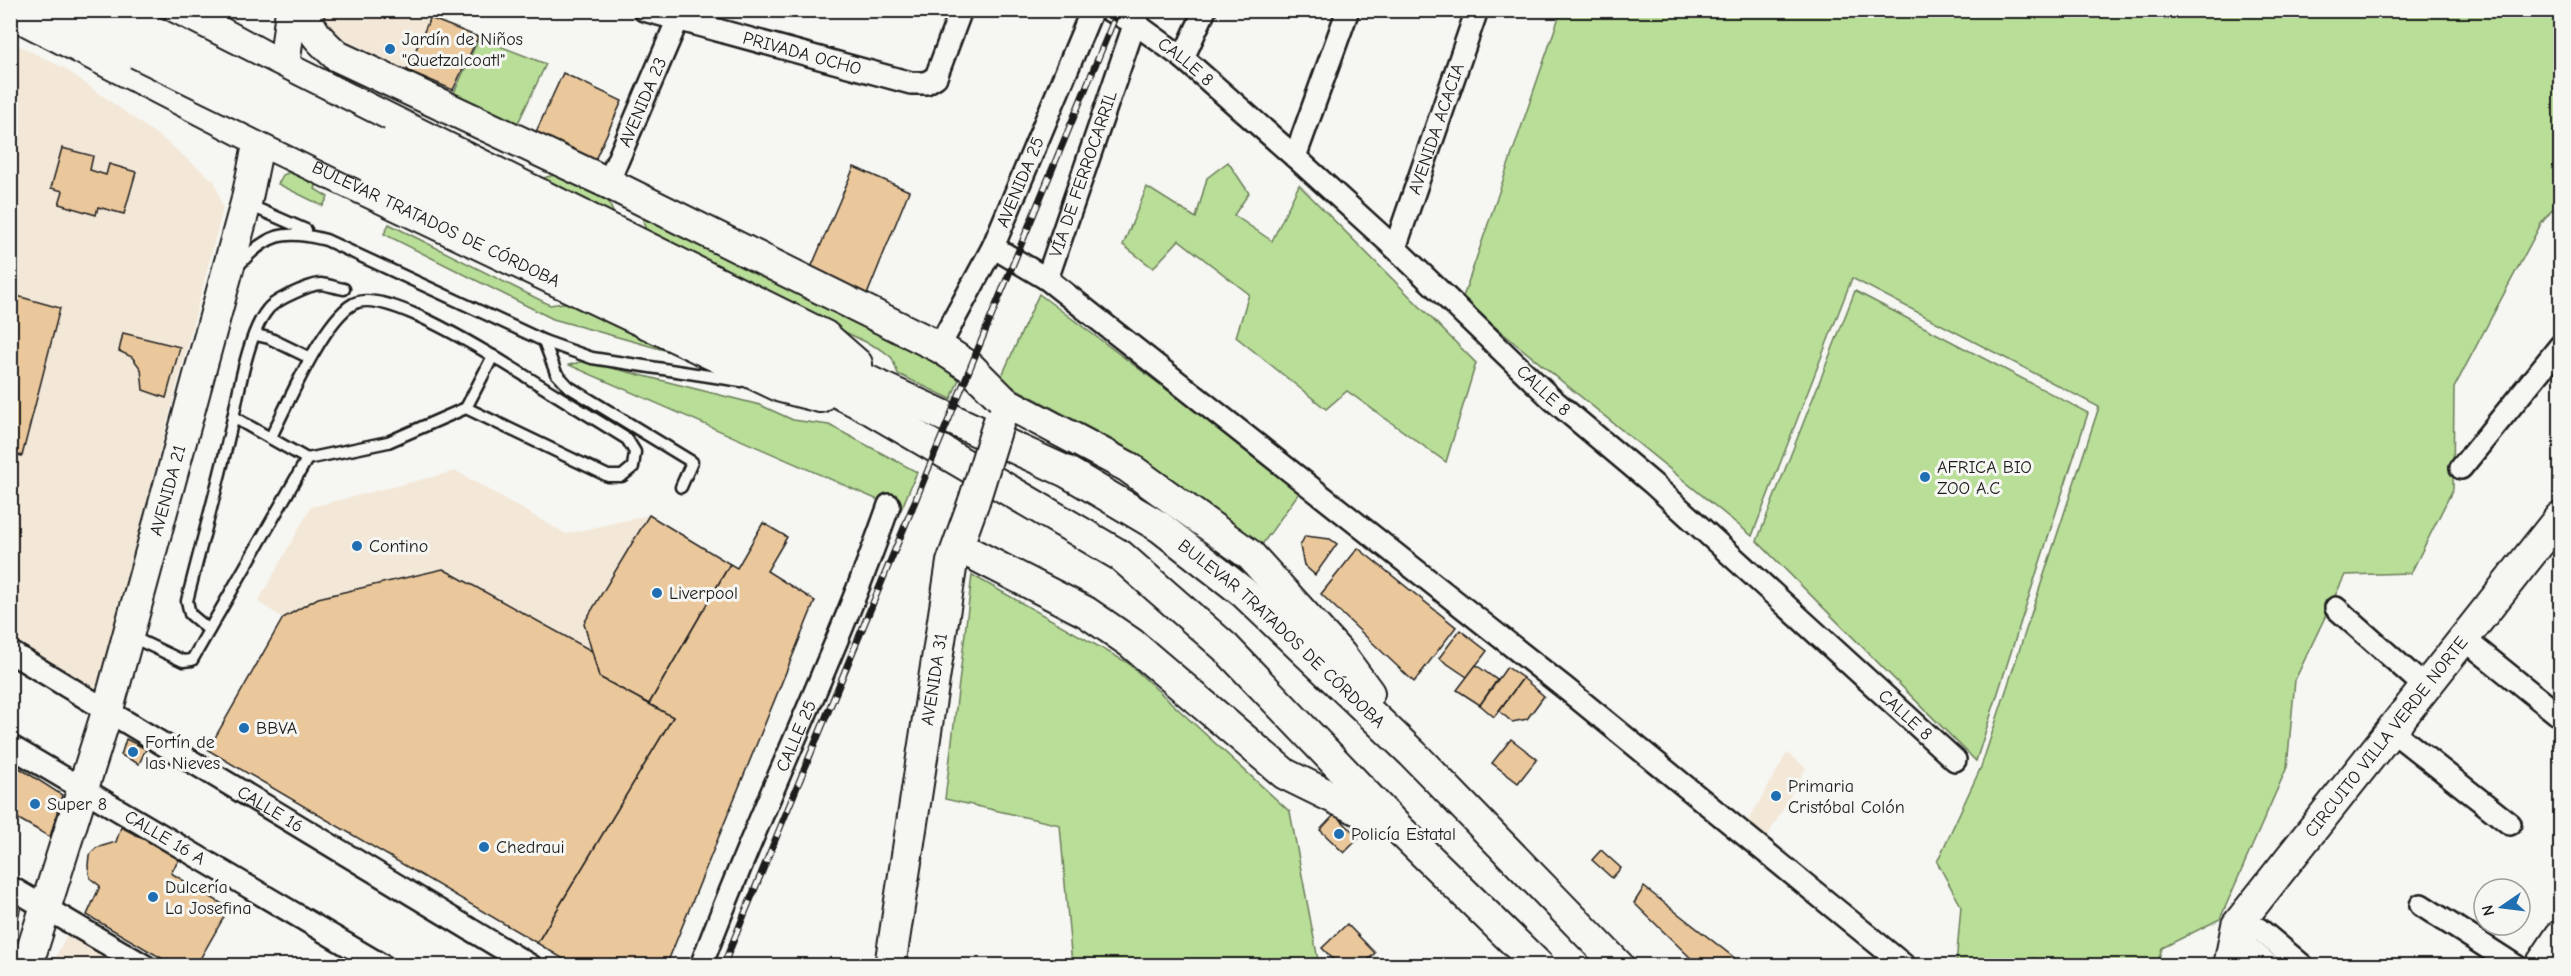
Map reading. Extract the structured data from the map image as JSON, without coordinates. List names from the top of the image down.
{
  "streets": {
    "street": [
      "PRIVADA OCHO",
      "CALLE 8",
      "AVENIDA 23",
      "AVENIDA ACACIA",
      "VÍA DE FERROCARRIL",
      "AVENIDA 25",
      "BULEVAR TRATADOS DE CÓRDOBA",
      "AVENIDA 21",
      "AVENIDA 31",
      "CALLE 25",
      "CIRCUITO VILLA VERDE NORTE",
      "CALLE 16",
      "CALLE 16 A"
    ]
  },
  "crossings": [
    ["PRIVADA OCHO", "AVENIDA 23"],
    ["CALLE 8", "AVENIDA ACACIA"],
    ["CALLE 8", "VÍA DE FERROCARRIL"],
    ["VÍA DE FERROCARRIL", "AVENIDA 25"],
    ["BULEVAR TRATADOS DE CÓRDOBA", "AVENIDA 21"],
    ["AVENIDA 21", "CALLE 16"],
    ["AVENIDA 21", "CALLE 16 A"]
  ],
  "places": [
    "Jardín de Niños \"Quetzalcoatl\"",
    "AFRICA BIO ZOO A.C",
    "Contino",
    "Liverpool",
    "BBVA",
    "Fortín de las Nieves",
    "Primaria Cristóbal Colón",
    "Super 8",
    "Policía Estatal",
    "Chedraui",
    "Dulcería La Josefina"
  ],
  "north": "left"
}
